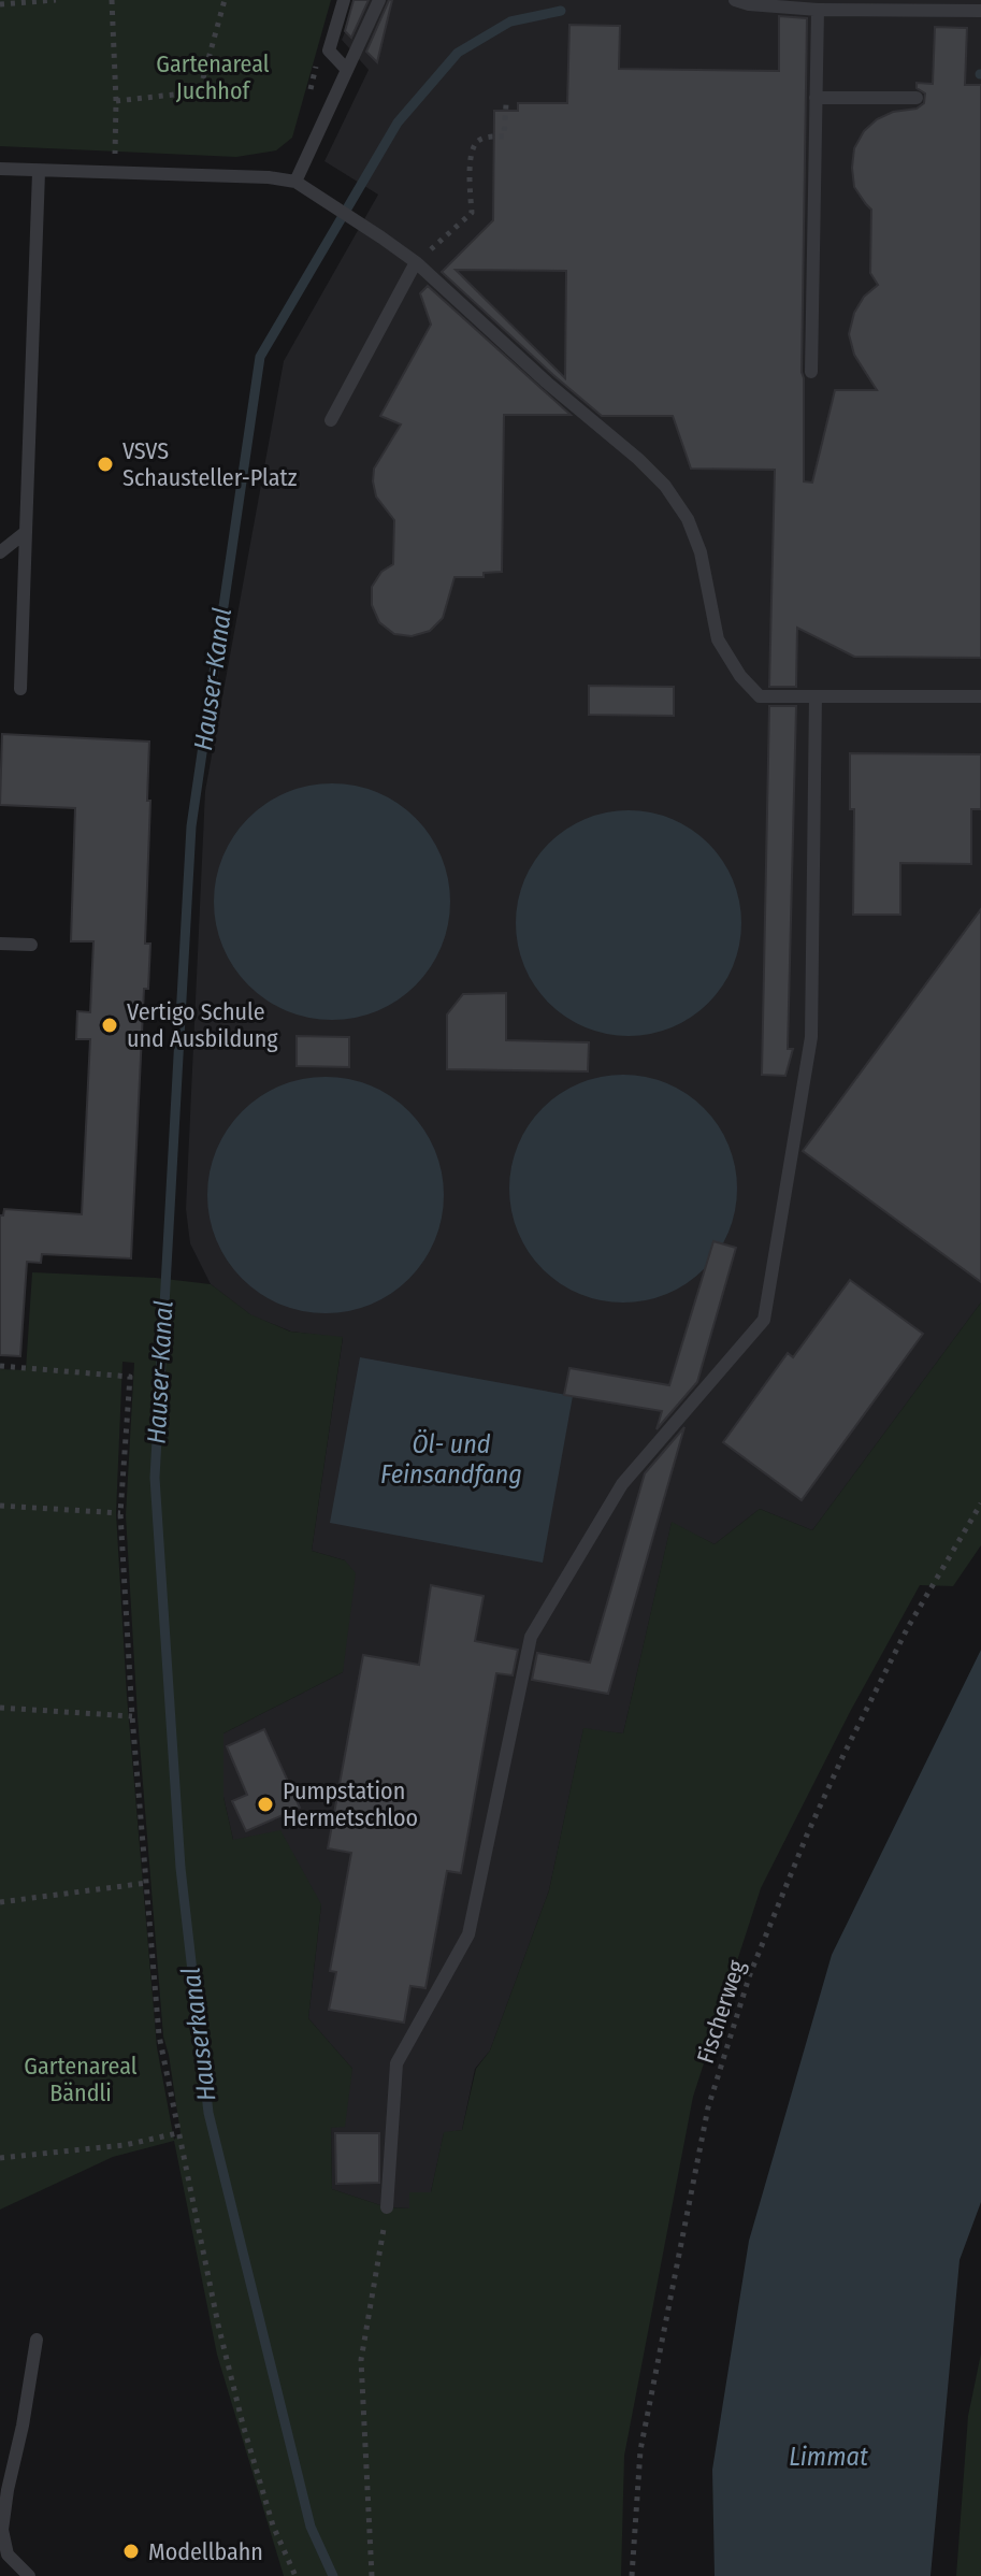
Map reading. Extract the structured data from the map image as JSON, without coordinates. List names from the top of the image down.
{
  "streets": {
    "path": ["Fischerweg"]
  },
  "water": [
    "Hauser-Kanal",
    "Öl- und Feinsandfang",
    "Hauserkanal",
    "Limmat"
  ],
  "parks": ["Gartenareal Juchhof", "Gartenareal Bändli"],
  "places": [
    "VSVS Schausteller-Platz",
    "Vertigo Schule und Ausbildung",
    "Pumpstation Hermetschloo",
    "Modellbahn"
  ]
}
